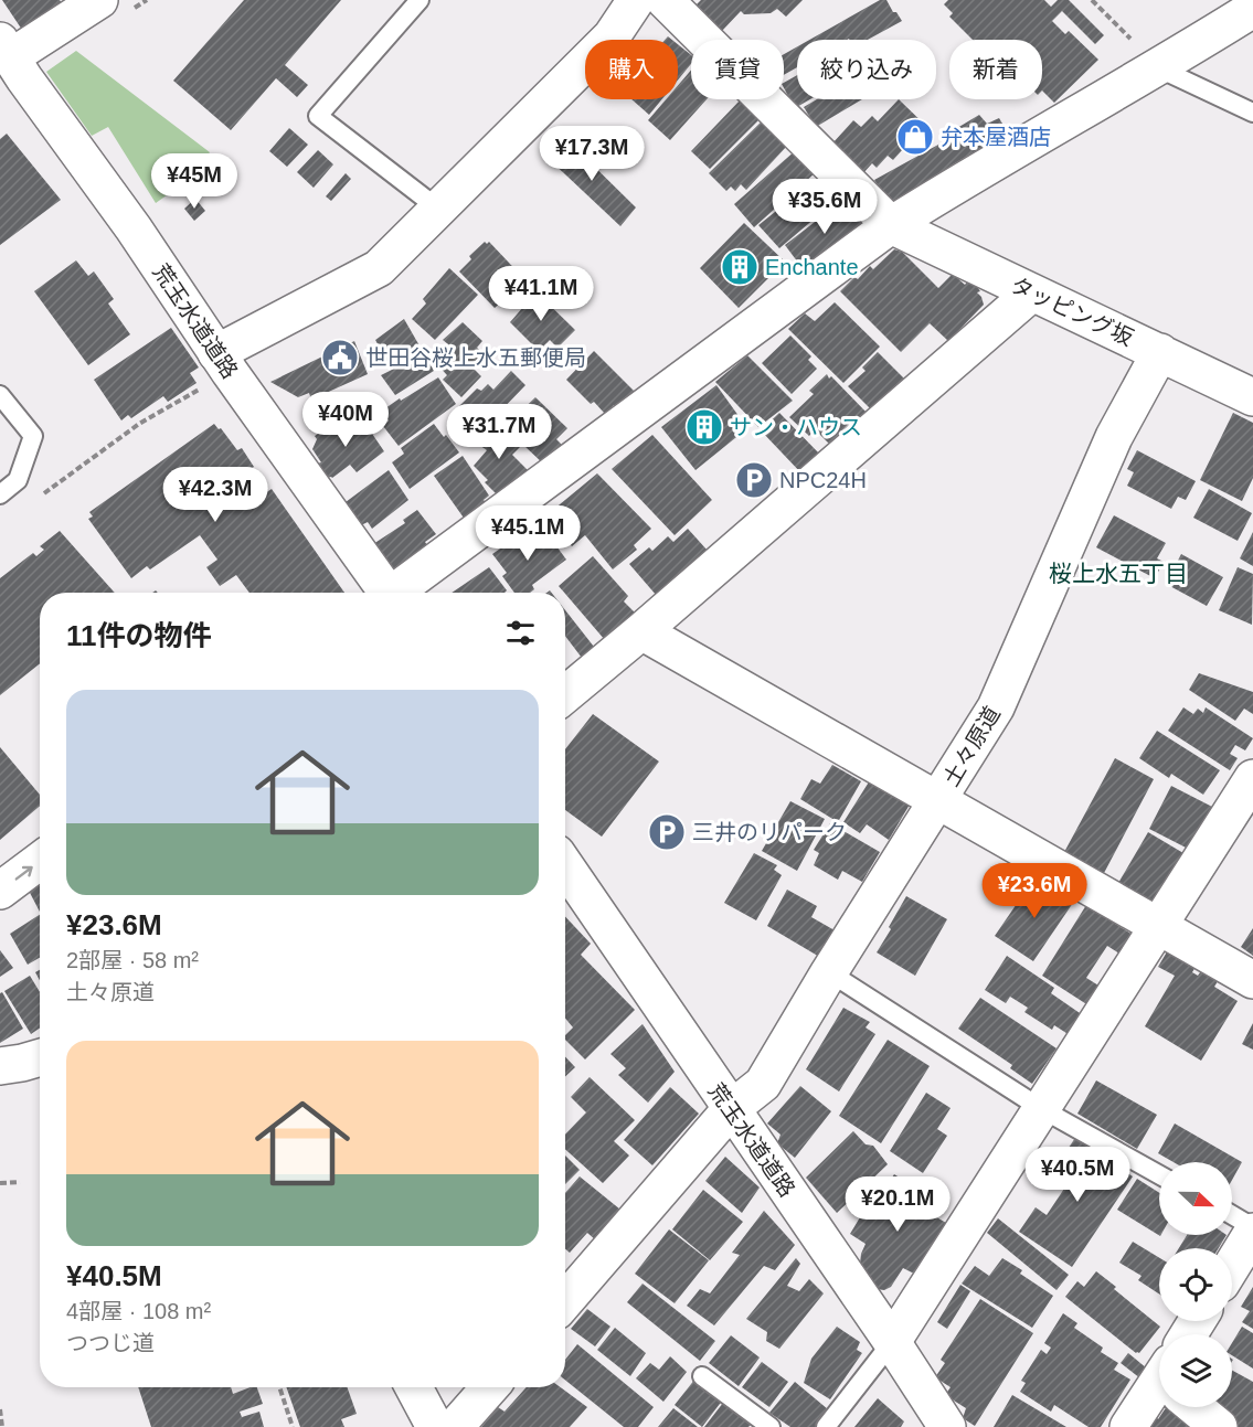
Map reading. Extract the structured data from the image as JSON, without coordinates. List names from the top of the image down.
{
  "streets": {
    "street": ["タッピング坂", "荒玉水道道路", "土々原道"]
  },
  "crossings": [
    ["タッピング坂", "土々原道"],
    ["荒玉水道道路", "土々原道"]
  ],
  "districts": ["桜上水五丁目"],
  "places": {
    "shop": ["弁本屋酒店"],
    "building": ["Enchante", "サン・ハウス"],
    "public building": ["世田谷桜上水五郵便局"],
    "parking": ["NPC24H", "三井のリパーク"]
  },
  "north": "right",
  "page": {
    "chip": [
      "購入",
      "賃貸",
      "絞り込み",
      "新着"
    ],
    "price": [
      "¥17.3M",
      "¥45M",
      "¥35.6M",
      "¥41.1M",
      "¥40M",
      "¥31.7M",
      "¥42.3M",
      "¥45.1M",
      "¥23.6M",
      "¥40.5M",
      "¥20.1M"
    ],
    "heading": "11件の物件",
    "list": [
      {
        "name": "¥23.6M",
        "note": "2部屋 · 58 m² · 土々原道"
      },
      {
        "name": "¥40.5M",
        "note": "4部屋 · 108 m² · つつじ道"
      }
    ]
  }
}
